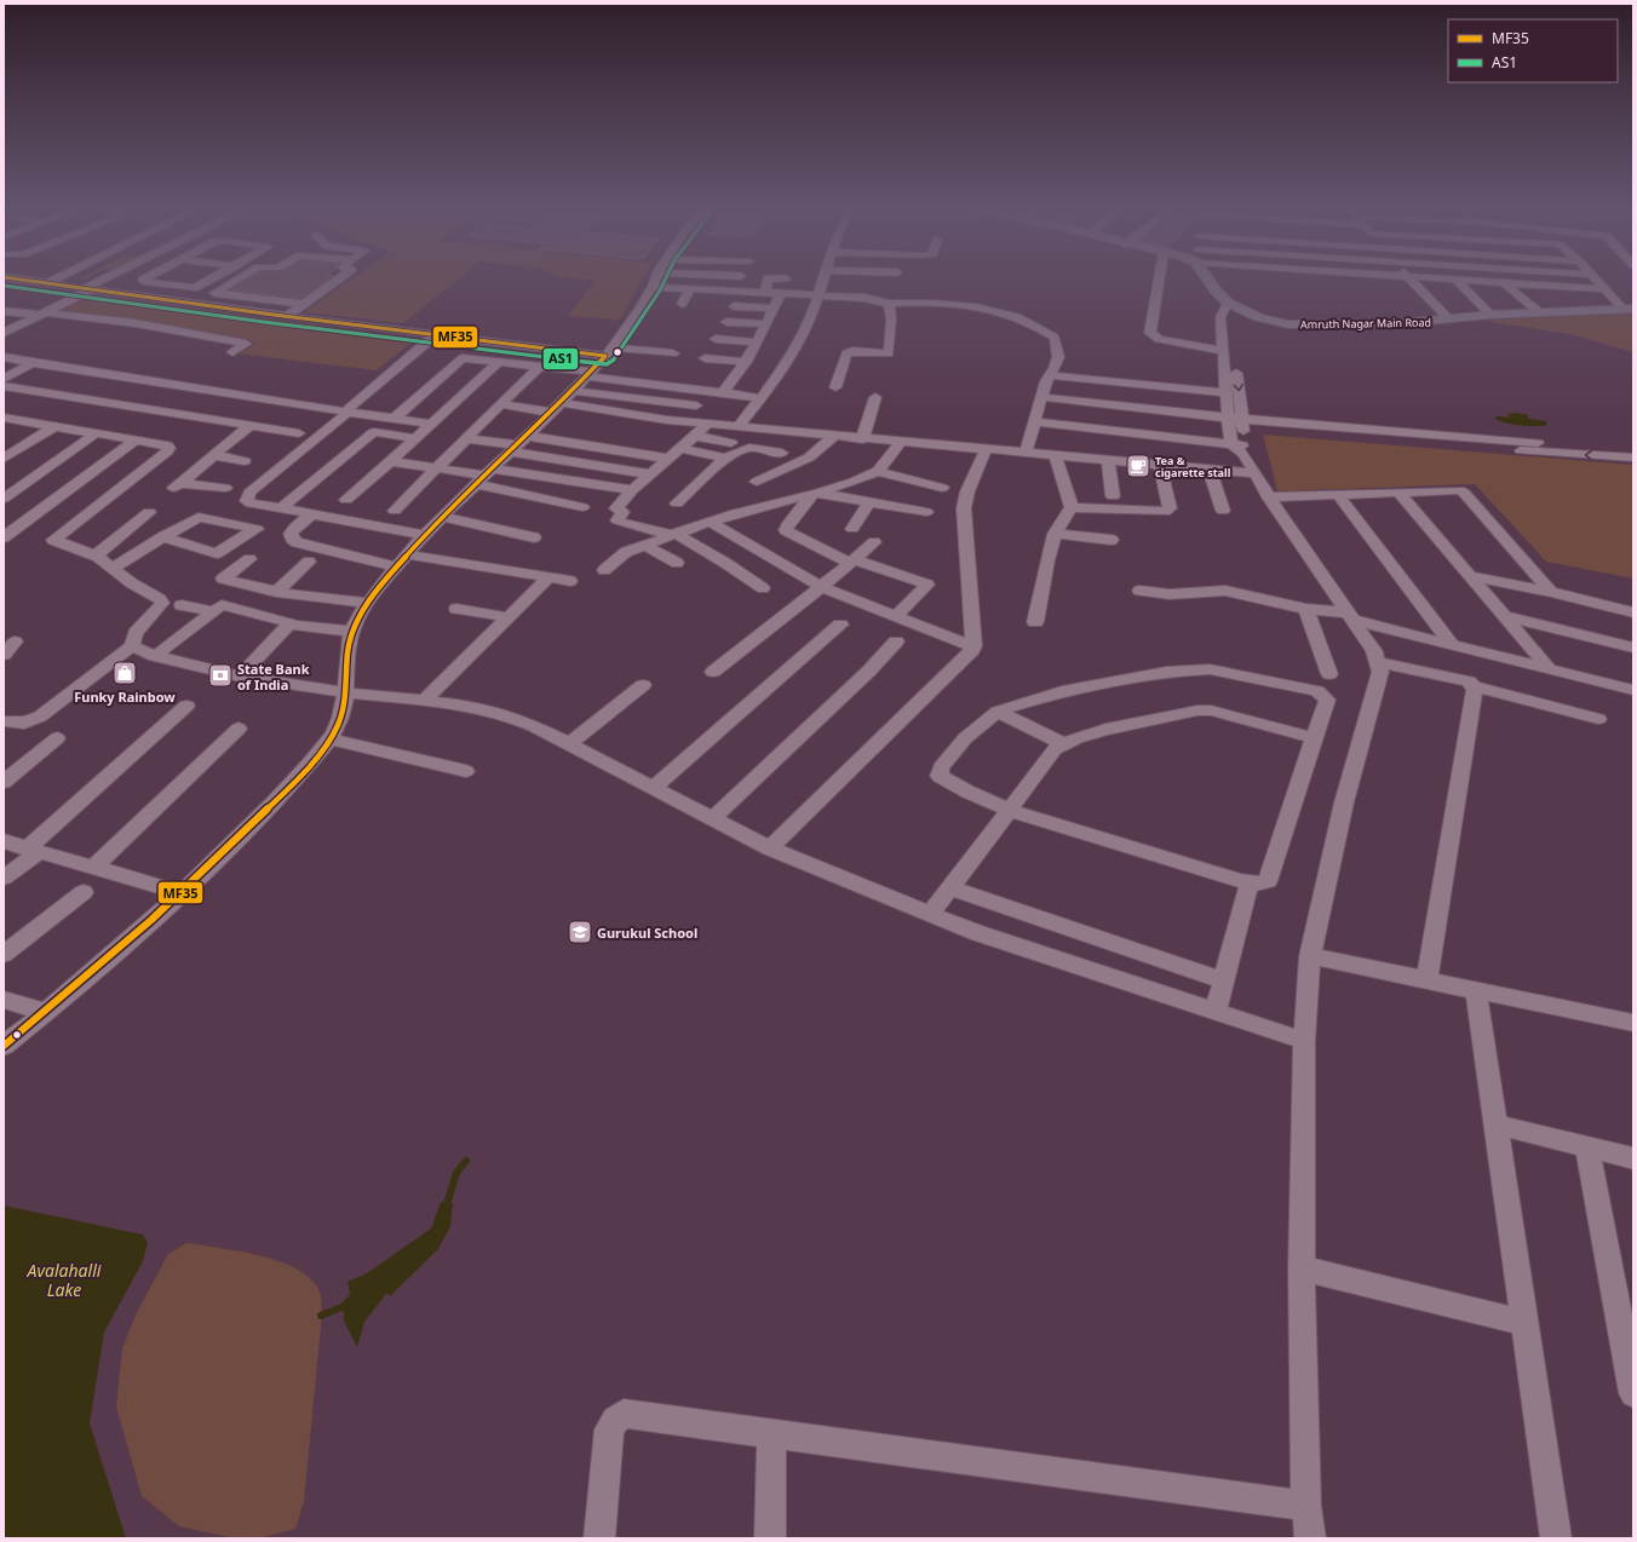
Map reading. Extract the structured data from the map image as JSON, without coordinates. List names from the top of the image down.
{
  "streets": {
    "main road": ["Amruth Nagar Main Road"]
  },
  "water": ["Avalahalli Lake"],
  "places": {
    "cafe": ["Tea & cigarette stall"],
    "shop": ["Funky Rainbow"],
    "bank": ["State Bank of India"],
    "school or university": ["Gurukul School"]
  },
  "lines": ["transit line AS1", "transit line MF35"],
  "legend": ["MF35", "AS1"]
}
